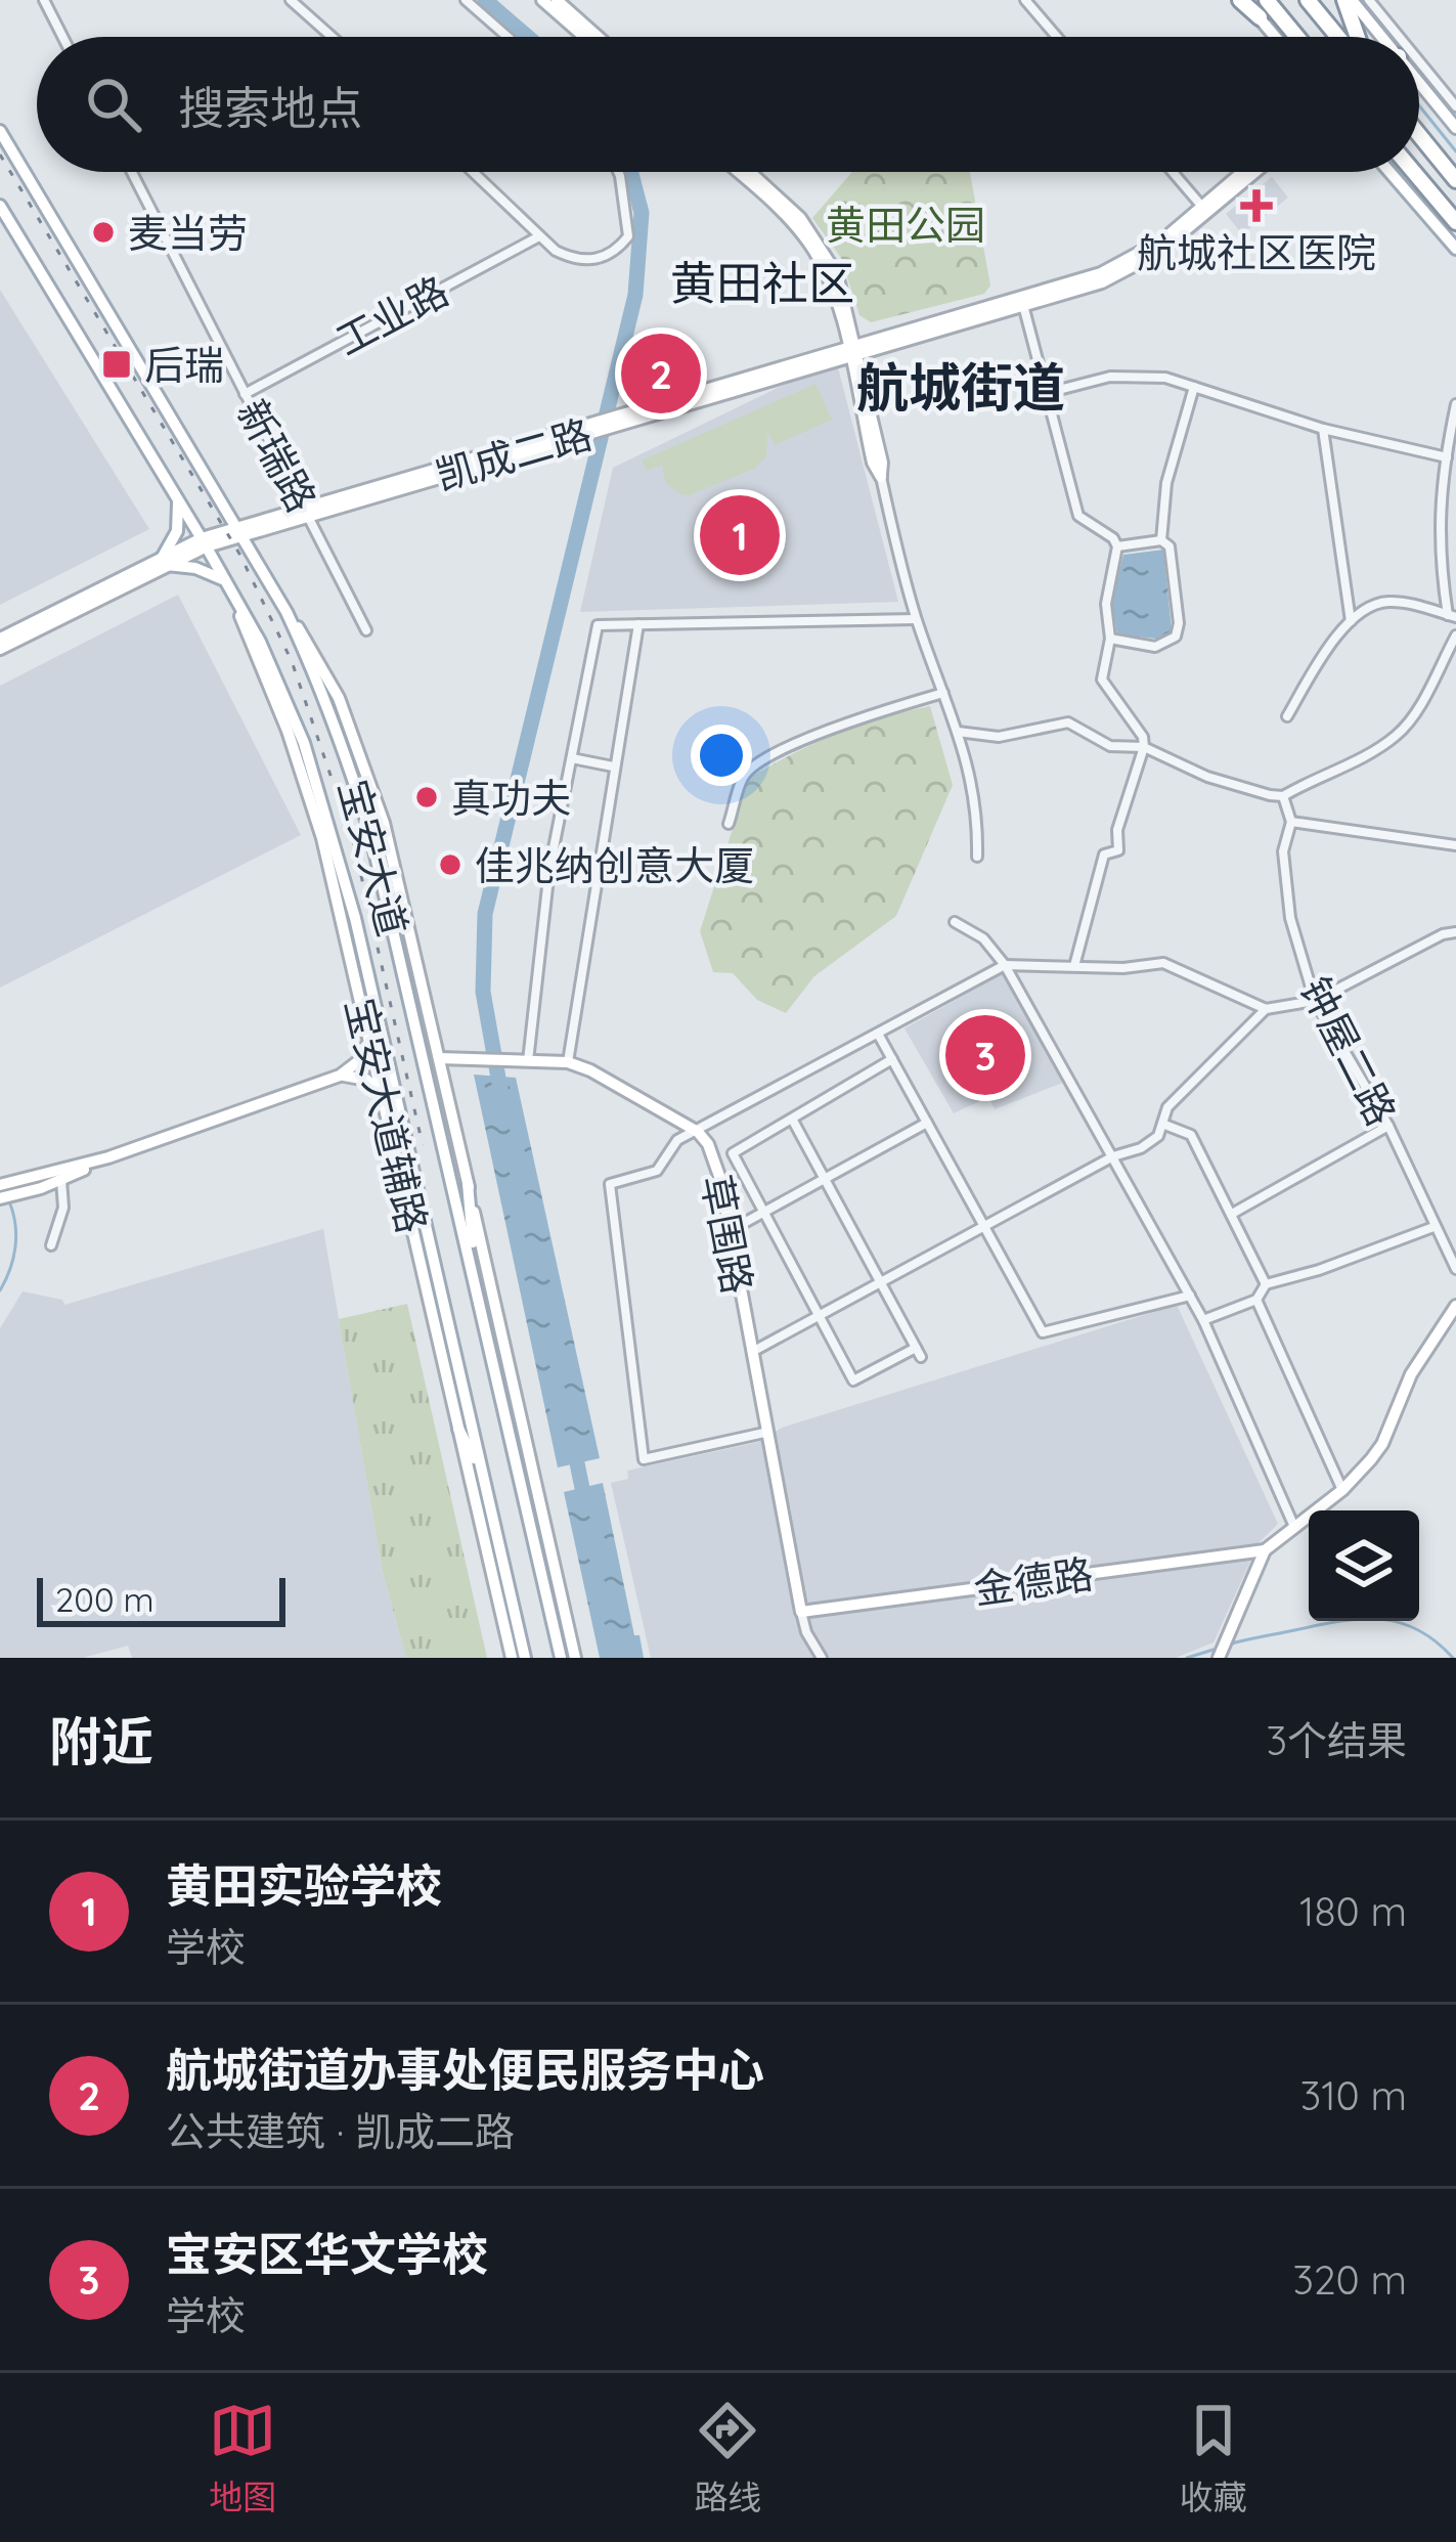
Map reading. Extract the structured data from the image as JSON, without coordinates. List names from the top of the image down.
{
  "streets": {
    "main road": [
      "凯成二路",
      "宝安大道",
      "宝安大道辅路",
      "草围路",
      "金德路"
    ],
    "street": ["工业路", "新瑞路", "钟屋二路"]
  },
  "crossings": [
    ["工业路", "新瑞路"],
    ["凯成二路", "新瑞路"],
    ["凯成二路", "宝安大道"],
    ["宝安大道", "宝安大道辅路"],
    ["宝安大道辅路", "草围路"],
    ["草围路", "金德路"]
  ],
  "districts": ["黄田社区", "航城街道"],
  "parks": ["黄田公园"],
  "places": {
    "health": ["航城社区医院"],
    "other": ["麦当劳", "真功夫", "佳兆纳创意大厦"],
    "transit": ["后瑞"]
  },
  "scale_bar": "200 m",
  "page": {
    "search": "搜索地点",
    "pins": ["2", "1", "3"],
    "scale": "200 m",
    "heading": ["附近", "3个结果"],
    "list": [
      {
        "mark": "1",
        "name": "黄田实验学校",
        "note": "学校",
        "value": "180 m"
      },
      {
        "mark": "2",
        "name": "航城街道办事处便民服务中心",
        "note": "公共建筑 · 凯成二路",
        "value": "310 m"
      },
      {
        "mark": "3",
        "name": "宝安区华文学校",
        "note": "学校",
        "value": "320 m"
      }
    ],
    "nav": ["地图", "路线", "收藏"]
  }
}
